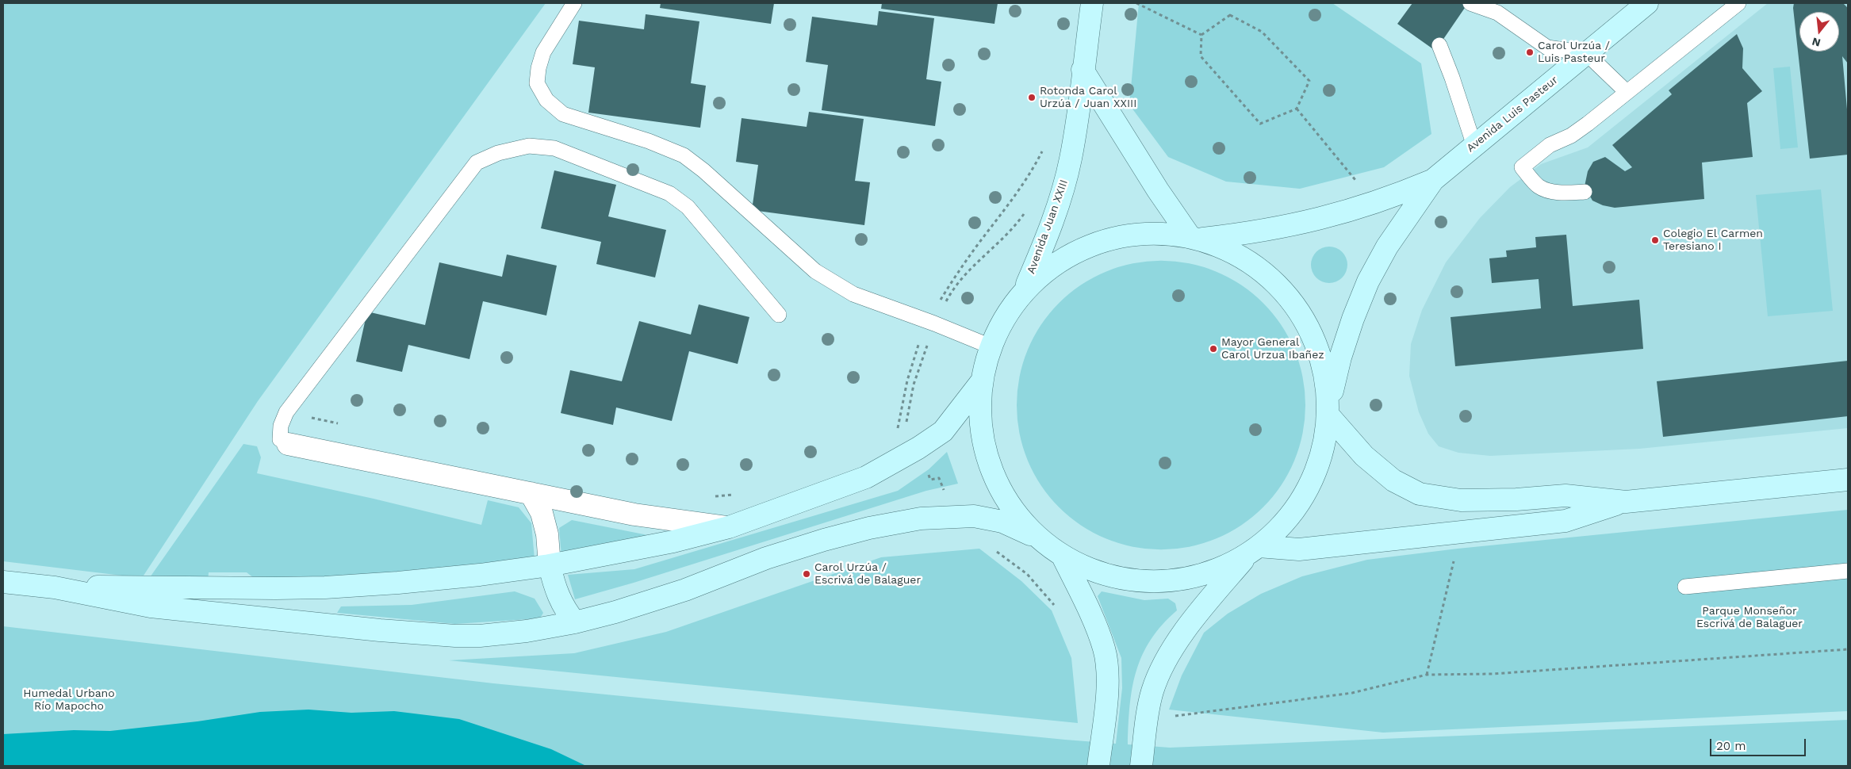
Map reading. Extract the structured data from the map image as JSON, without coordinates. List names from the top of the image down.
{
  "streets": {
    "main road": ["Avenida Luis Pasteur", "Avenida Juan XXIII"]
  },
  "parks": ["Parque Monseñor Escrivá de Balaguer", "Humedal Urbano Río Mapocho"],
  "places": [
    "Carol Urzúa / Luis Pasteur",
    "Rotonda Carol Urzúa / Juan XXIII",
    "Colegio El Carmen Teresiano I",
    "Mayor General Carol Urzua Ibañez",
    "Carol Urzúa / Escrivá de Balaguer"
  ],
  "scale_bar": "20 m",
  "north": "bottom"
}
